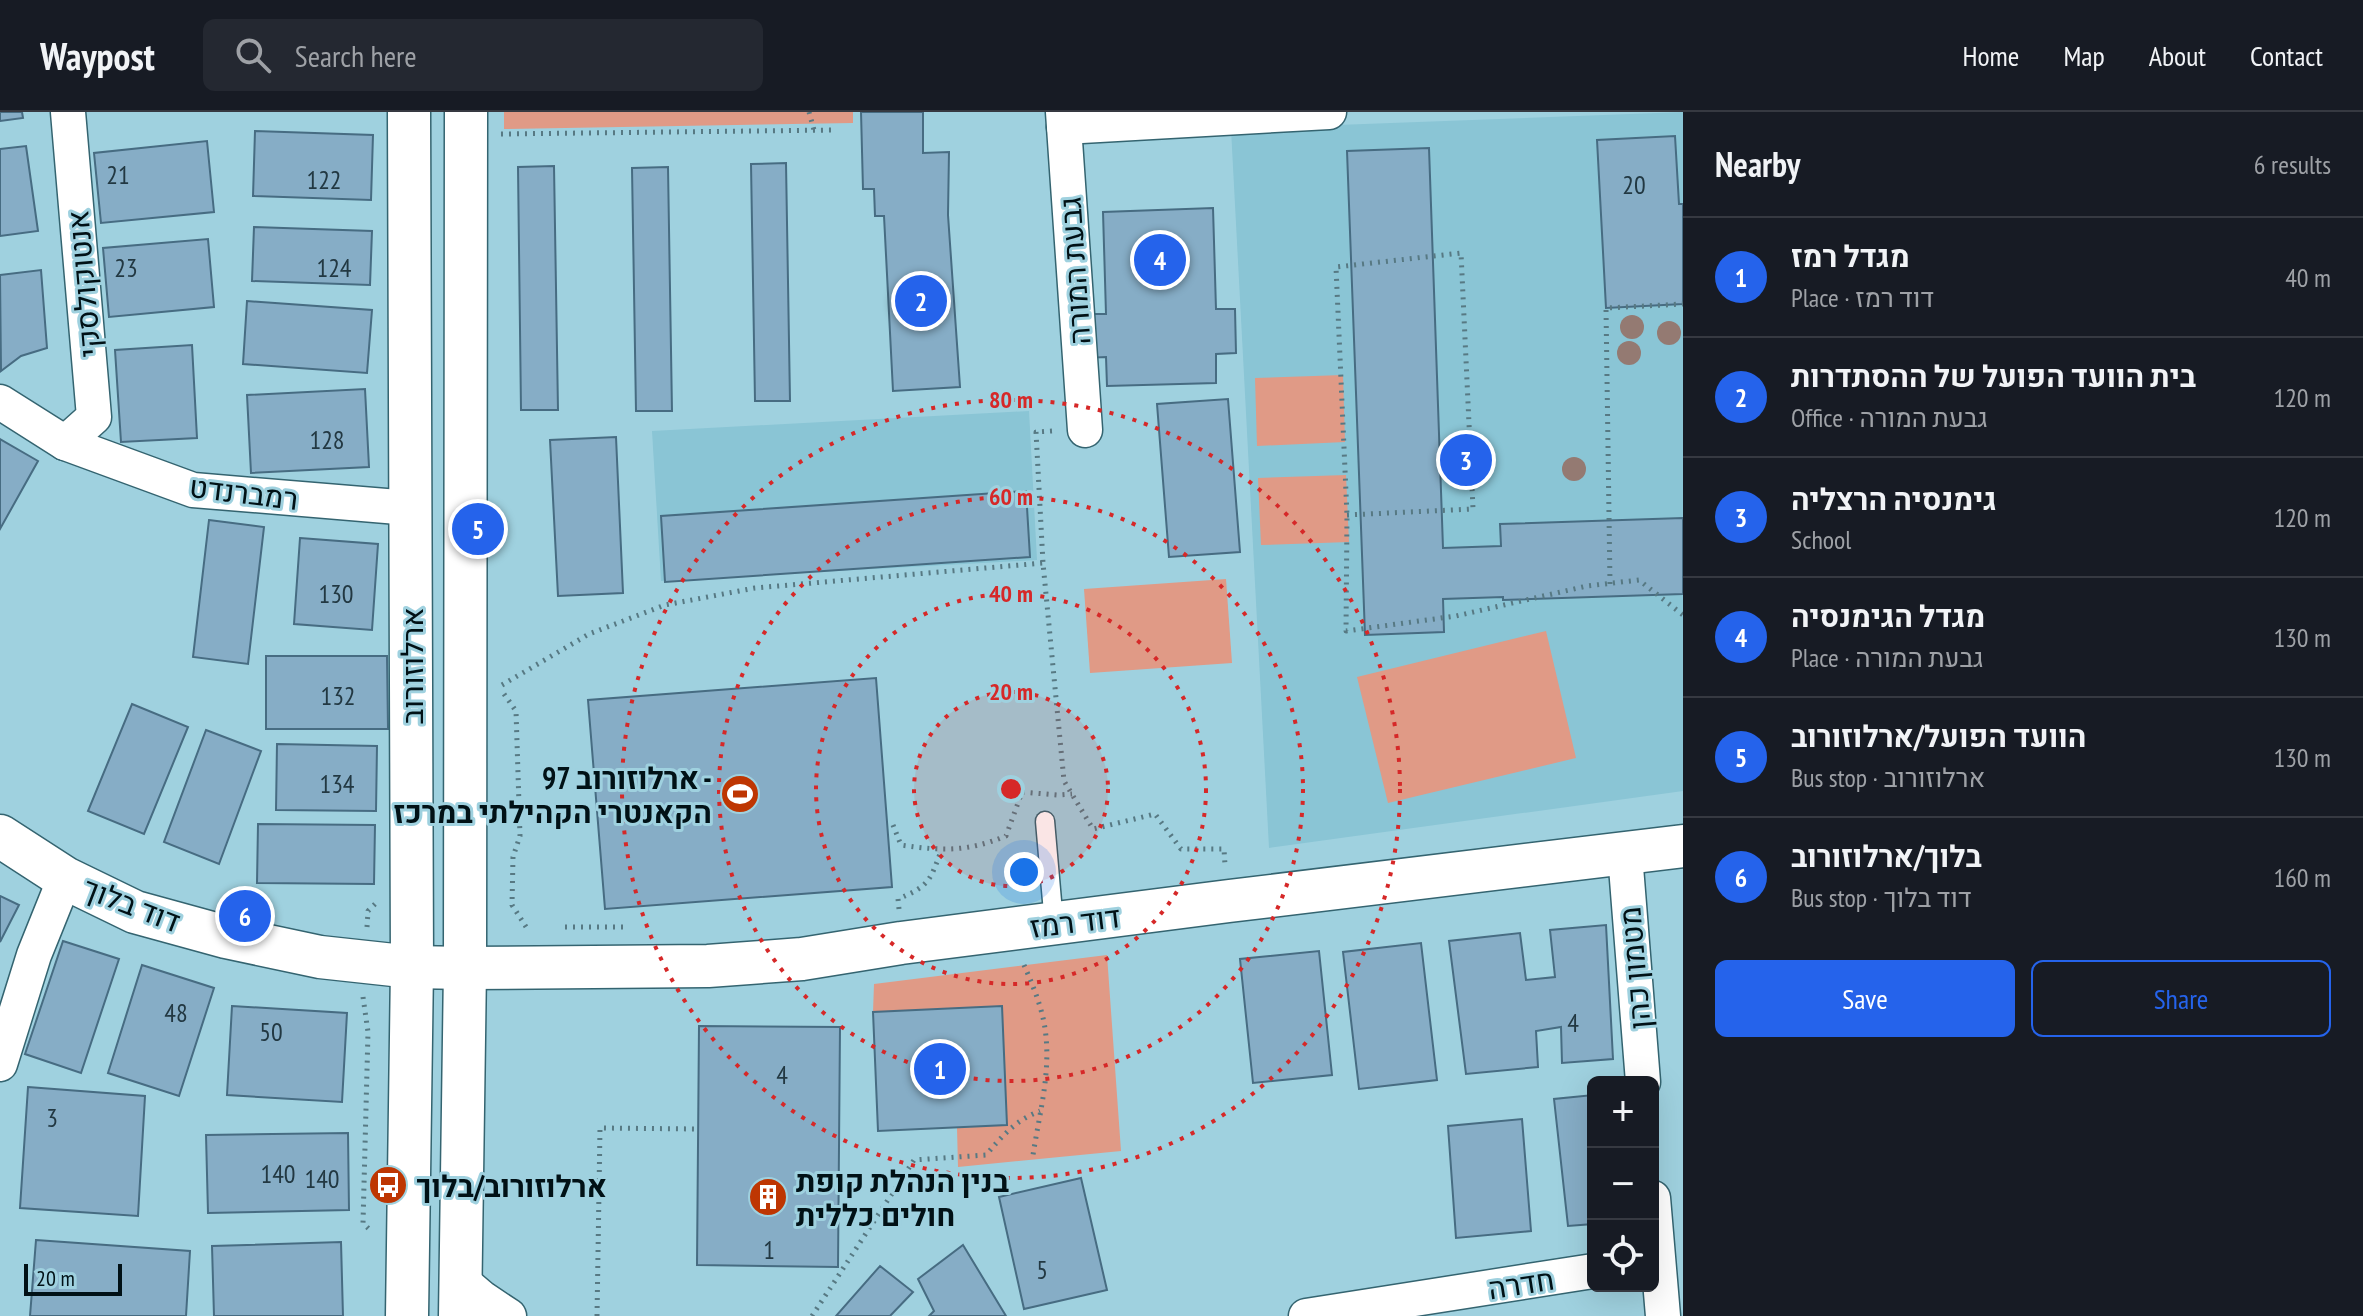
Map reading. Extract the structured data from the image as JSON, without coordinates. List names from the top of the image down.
{
  "streets": {
    "street": [
      "גבעת המורה",
      "אנטוקולסקי",
      "רמברנדט",
      "ארלוזורוב",
      "דוד בלוך",
      "דוד רמז",
      "מטמון כהן",
      "חדרה"
    ]
  },
  "crossings": [
    ["אנטוקולסקי", "רמברנדט"],
    ["רמברנדט", "ארלוזורוב"],
    ["ארלוזורוב", "דוד בלוך"],
    ["ארלוזורוב", "דוד רמז"],
    ["דוד בלוך", "דוד רמז"],
    ["דוד רמז", "מטמון כהן"]
  ],
  "places": {
    "sports": ["ארלוזורוב 97 - הקאנטרי הקהילתי במרכז"],
    "bus stop": ["ארלוזורוב/בלוך"],
    "building": ["בנין הנהלת קופת חולים כללית"]
  },
  "house_numbers": [
    "21",
    "122",
    "20",
    "23",
    "124",
    "128",
    "130",
    "132",
    "134",
    "48",
    "4",
    "50",
    "4",
    "3",
    "140",
    "140",
    "1",
    "5"
  ],
  "scale_bar": "20 m",
  "page": {
    "header": "Waypost",
    "search": "Search here",
    "nav": [
      "Home",
      "Map",
      "About",
      "Contact"
    ],
    "heading": ["Nearby", "6 results"],
    "list": [
      {
        "mark": "1",
        "name": "מגדל רמז",
        "note": "Place · דוד רמז",
        "value": "40 m"
      },
      {
        "mark": "2",
        "name": "בית הוועד הפועל של ההסתדרות",
        "note": "Office · גבעת המורה",
        "value": "120 m"
      },
      {
        "mark": "3",
        "name": "גימנסיה הרצליה",
        "note": "School",
        "value": "120 m"
      },
      {
        "mark": "4",
        "name": "מגדל הגימנסיה",
        "note": "Place · גבעת המורה",
        "value": "130 m"
      },
      {
        "mark": "5",
        "name": "הוועד הפועל/ארלוזורוב",
        "note": "Bus stop · ארלוזורוב",
        "value": "130 m"
      },
      {
        "mark": "6",
        "name": "בלוך/ארלוזורוב",
        "note": "Bus stop · דוד בלוך",
        "value": "160 m"
      }
    ],
    "pins": [
      "4",
      "2",
      "3",
      "5",
      "6",
      "1"
    ],
    "buttons": ["Save", "Share"],
    "map_buttons": ["+", "−"],
    "scale": "20 m"
  },
  "rings": [
    "80 m",
    "60 m",
    "40 m",
    "20 m"
  ]
}
